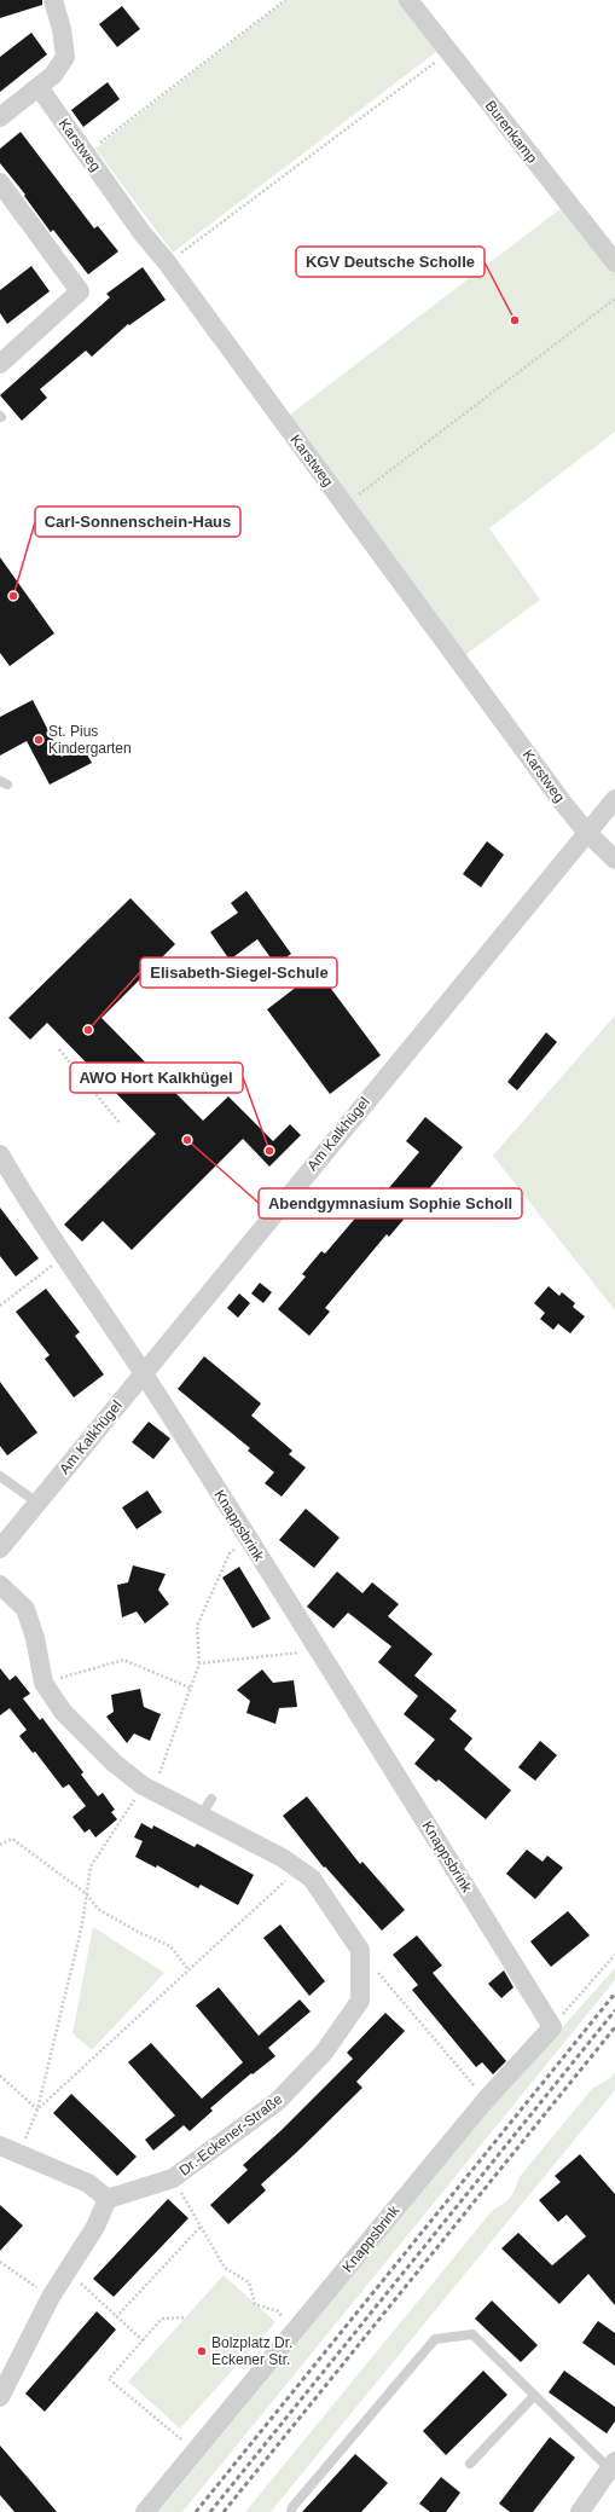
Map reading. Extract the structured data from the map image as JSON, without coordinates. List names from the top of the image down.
{
  "streets": {
    "street": [
      "Burenkamp",
      "Karstweg",
      "Am Kalkhügel",
      "Knappsbrink",
      "Dr.-Eckener-Straße"
    ]
  },
  "crossings": [
    ["Karstweg", "Am Kalkhügel"],
    ["Am Kalkhügel", "Knappsbrink"]
  ],
  "places": [
    "KGV Deutsche Scholle",
    "Carl-Sonnenschein-Haus",
    "St. Pius Kindergarten",
    "Elisabeth-Siegel-Schule",
    "Abendgymnasium Sophie Scholl",
    "AWO Hort Kalkhügel",
    "Bolzplatz Dr. Eckener Str."
  ]
}
